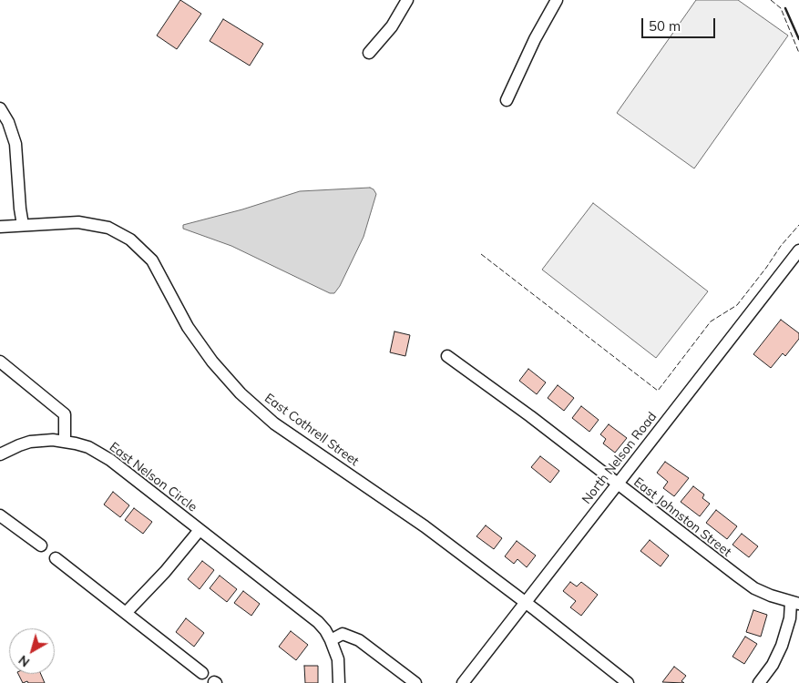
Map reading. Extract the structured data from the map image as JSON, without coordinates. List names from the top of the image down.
{
  "streets": {
    "street": [
      "East Cothrell Street",
      "North Nelson Road",
      "East Nelson Circle",
      "East Johnston Street"
    ]
  },
  "crossings": [
    ["East Cothrell Street", "North Nelson Road"],
    ["North Nelson Road", "East Johnston Street"]
  ],
  "scale_bar": "50 m",
  "north": "bottom left"
}
